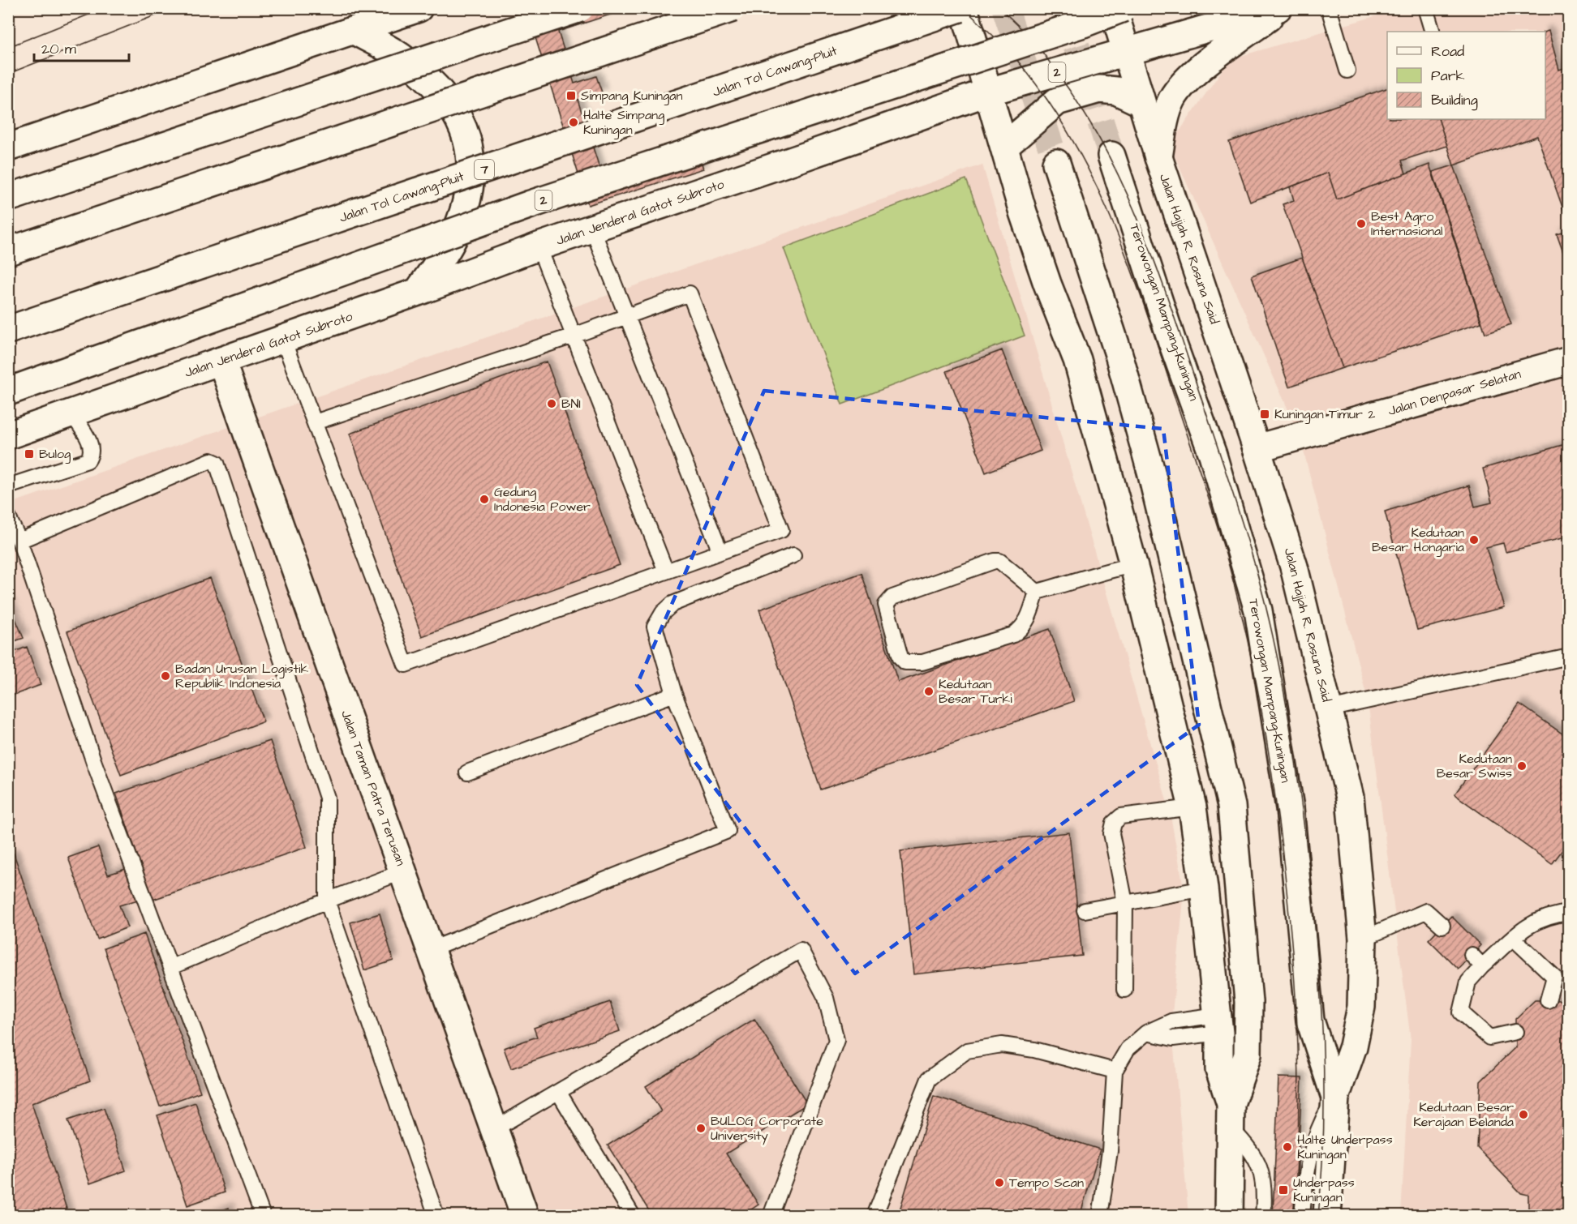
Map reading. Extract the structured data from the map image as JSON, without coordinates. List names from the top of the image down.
{
  "streets": {
    "main road": [
      "Jalan Tol Cawang–Pluit",
      "2",
      "7",
      "Jalan Jenderal Gatot Subroto",
      "Jalan Hajjah R. Rasuna Said",
      "Terowongan Mampang-Kuningan",
      "Jalan Denpasar Selatan",
      "Jalan Taman Patra Terusan"
    ]
  },
  "crossings": [
    ["Jalan Jenderal Gatot Subroto", "Jalan Hajjah R. Rasuna Said"],
    ["Jalan Jenderal Gatot Subroto", "Jalan Taman Patra Terusan"],
    ["Jalan Hajjah R. Rasuna Said", "Terowongan Mampang-Kuningan"],
    ["Jalan Hajjah R. Rasuna Said", "Jalan Denpasar Selatan"]
  ],
  "places": {
    "transit": [
      "Simpang Kuningan",
      "Kuningan Timur 2",
      "Bulog",
      "Underpass Kuningan"
    ],
    "other": [
      "Halte Simpang Kuningan",
      "Best Agro Internasional",
      "BNI",
      "Gedung Indonesia Power",
      "Kedutaan Besar Hongaria",
      "Badan Urusan Logistik Republik Indonesia",
      "Kedutaan Besar Turki",
      "Kedutaan Besar Swiss",
      "Kedutaan Besar Kerajaan Belanda",
      "BULOG Corporate University",
      "Halte Underpass Kuningan",
      "Tempo Scan"
    ]
  },
  "legend": ["Road", "Park", "Building"],
  "scale_bar": "20 m"
}
